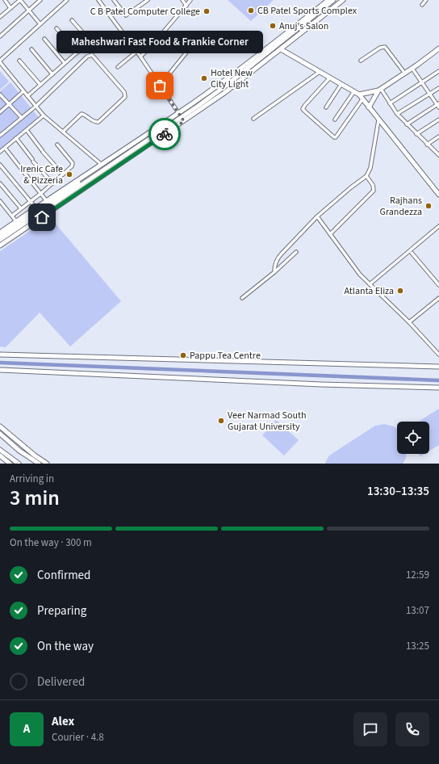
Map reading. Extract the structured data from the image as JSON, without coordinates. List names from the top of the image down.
{
  "places": [
    "CB Patel Sports Complex",
    "C B Patel Computer College",
    "Anuj's Salon",
    "Hotel New City Light",
    "Maheshwari Fast Food & Frankie Corner",
    "Irenic Cafe & Pizzeria",
    "Rajhans Grandezza",
    "Atlanta Eliza",
    "Pappu Tea Centre",
    "Veer Narmad South Gujarat University"
  ],
  "page": {
    "bubble": "Maheshwari Fast Food & Frankie Corner",
    "heading": ["3 min", "Arriving in", "13:30–13:35"],
    "panel": ["Alex", "Courier · 4.8"],
    "bar": "On the way · 300 m",
    "list": [
      ["Confirmed", "12:59"],
      ["Preparing", "13:07"],
      ["On the way", "13:25"],
      "Delivered"
    ],
    "round": "A"
  }
}
